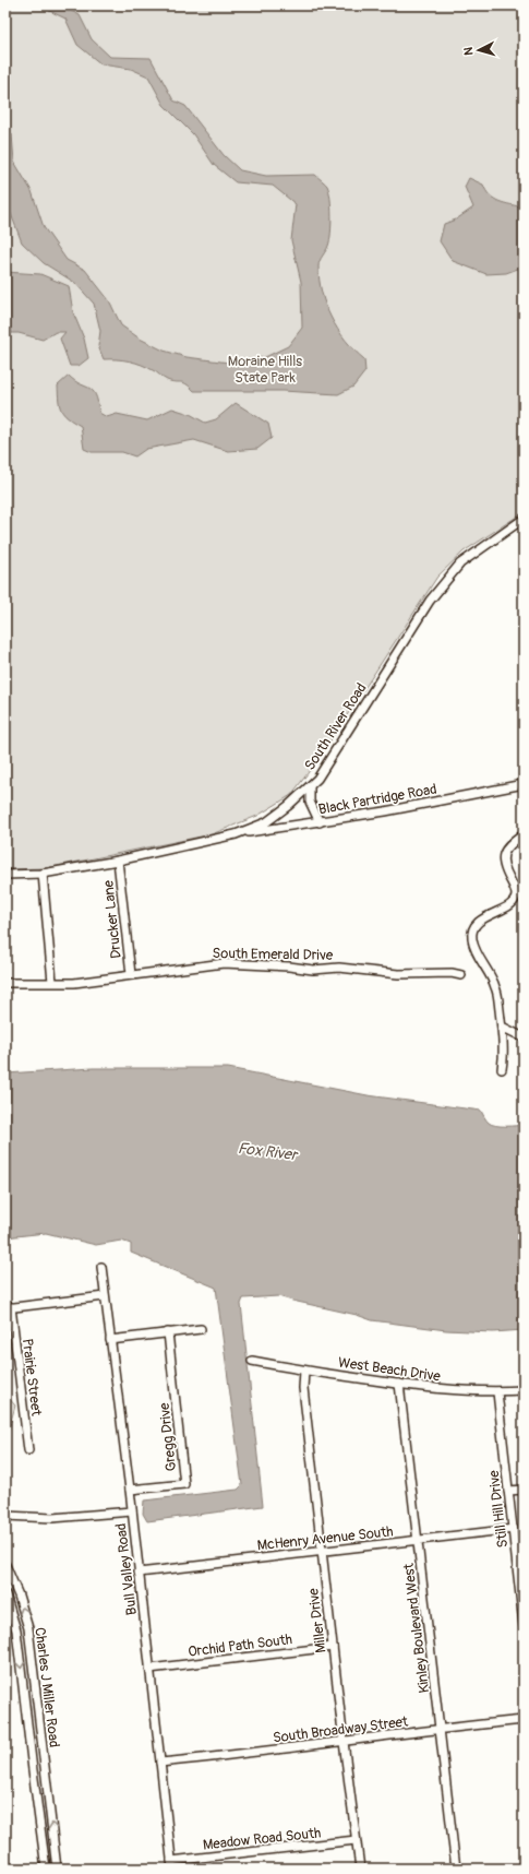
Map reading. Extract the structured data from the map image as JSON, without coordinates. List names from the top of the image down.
{
  "streets": {
    "street": [
      "South River Road",
      "Black Partridge Road",
      "Drucker Lane",
      "South Emerald Drive",
      "West Beach Drive",
      "Prairie Street",
      "Gregg Drive",
      "Still Hill Drive",
      "McHenry Avenue South",
      "Bull Valley Road",
      "Miller Drive",
      "Kinley Boulevard West",
      "Orchid Path South",
      "Charles J Miller Road",
      "South Broadway Street",
      "Meadow Road South"
    ]
  },
  "crossings": [
    ["South River Road", "Black Partridge Road"],
    ["South River Road", "Drucker Lane"],
    ["Drucker Lane", "South Emerald Drive"],
    ["West Beach Drive", "Still Hill Drive"],
    ["West Beach Drive", "Miller Drive"],
    ["West Beach Drive", "Kinley Boulevard West"],
    ["Gregg Drive", "Bull Valley Road"],
    ["Still Hill Drive", "McHenry Avenue South"],
    ["McHenry Avenue South", "Bull Valley Road"],
    ["McHenry Avenue South", "Miller Drive"],
    ["McHenry Avenue South", "Kinley Boulevard West"],
    ["Bull Valley Road", "Orchid Path South"],
    ["Bull Valley Road", "South Broadway Street"],
    ["Bull Valley Road", "Meadow Road South"],
    ["Miller Drive", "Orchid Path South"],
    ["Miller Drive", "South Broadway Street"],
    ["Miller Drive", "Meadow Road South"],
    ["Kinley Boulevard West", "South Broadway Street"]
  ],
  "water": ["Fox River"],
  "parks": ["Moraine Hills State Park"],
  "north": "left"
}
